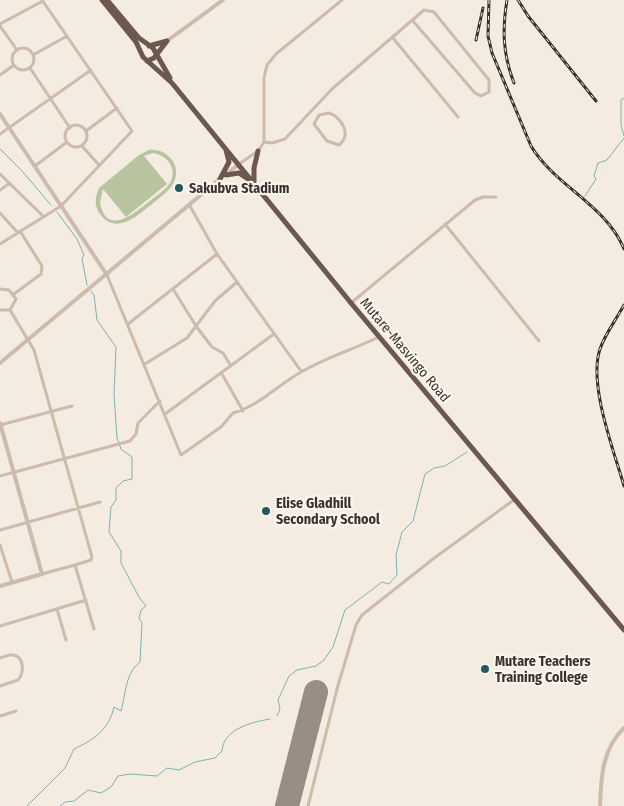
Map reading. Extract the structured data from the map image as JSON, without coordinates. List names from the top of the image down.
{
  "streets": {
    "highway": ["Mutare-Masvingo Road"]
  },
  "places": ["Sakubva Stadium", "Elise Gladhill Secondary School", "Mutare Teachers Training College"]
}
